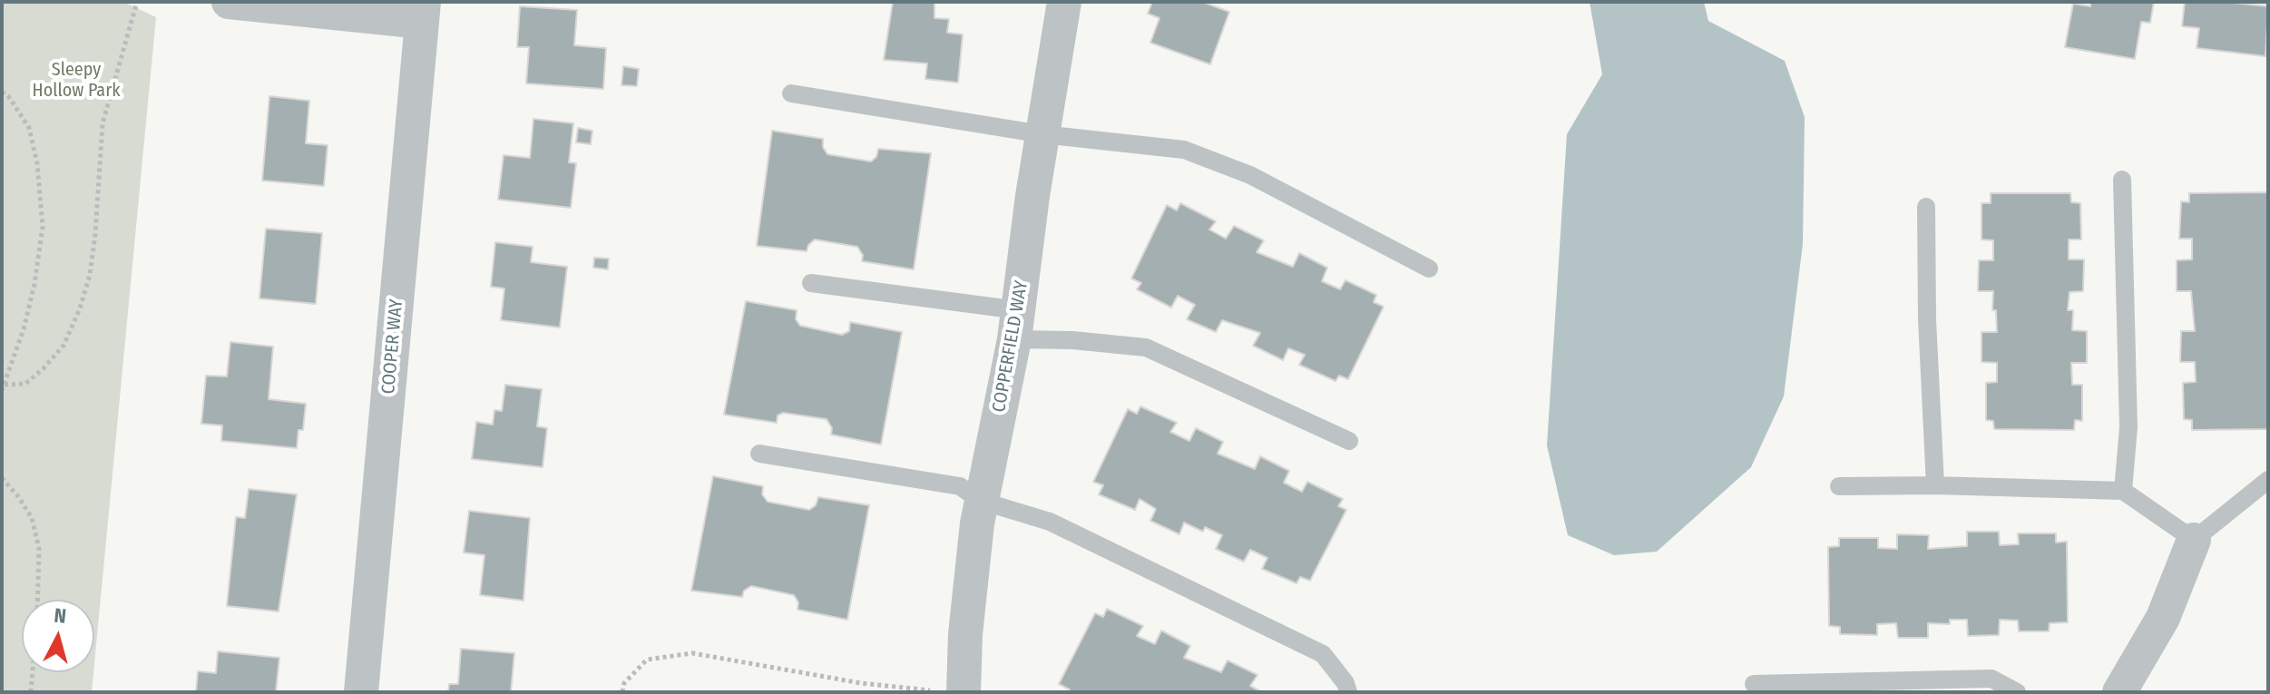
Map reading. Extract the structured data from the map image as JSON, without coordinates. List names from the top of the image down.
{
  "streets": {
    "street": ["COOPER WAY", "COPPERFIELD WAY"]
  },
  "parks": ["Sleepy Hollow Park"],
  "north": "top"
}
